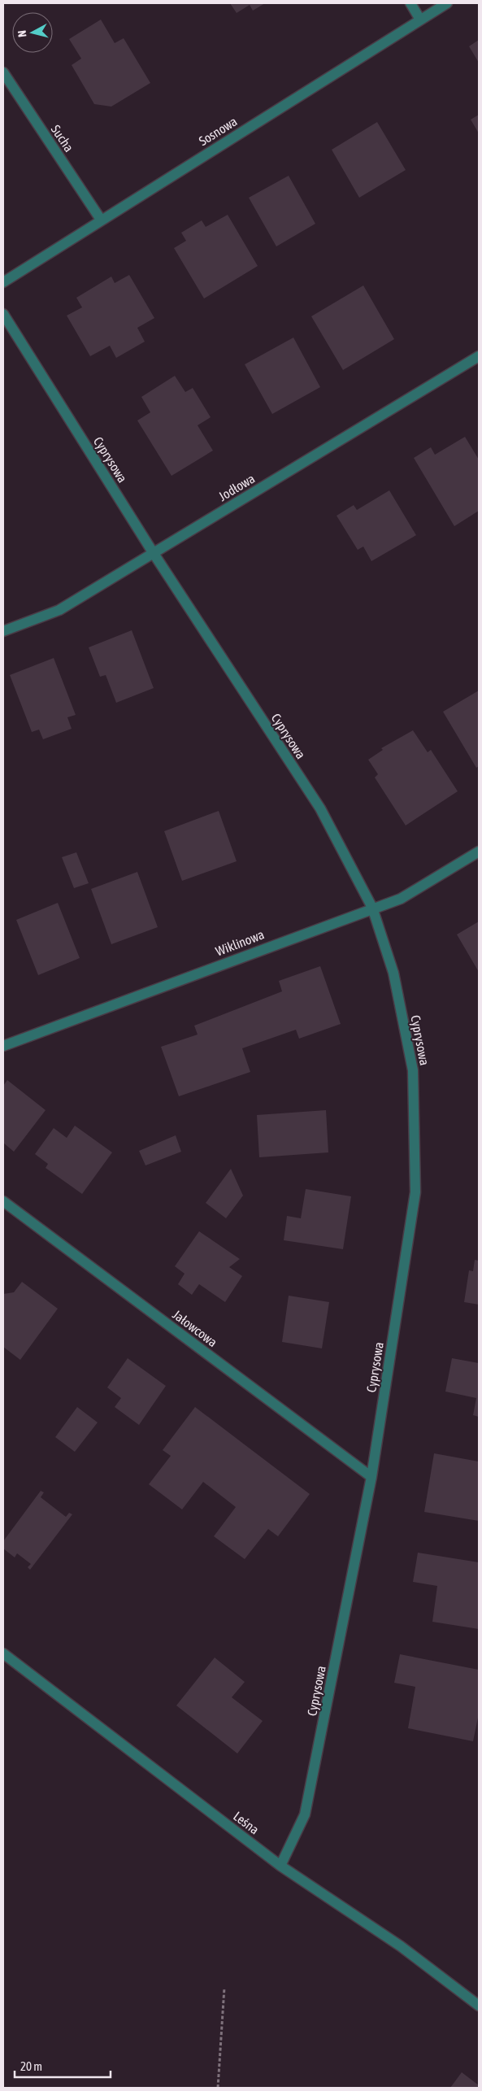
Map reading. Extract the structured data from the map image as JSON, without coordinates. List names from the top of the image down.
{
  "streets": {
    "street": [
      "Sosnowa",
      "Sucha",
      "Cyprysowa",
      "Jodłowa",
      "Wiklinowa",
      "Jałowcowa",
      "Leśna"
    ]
  },
  "crossings": [
    ["Sosnowa", "Sucha"],
    ["Cyprysowa", "Jodłowa"],
    ["Cyprysowa", "Wiklinowa"],
    ["Cyprysowa", "Jałowcowa"],
    ["Cyprysowa", "Leśna"]
  ],
  "scale_bar": "20 m",
  "north": "left"
}
